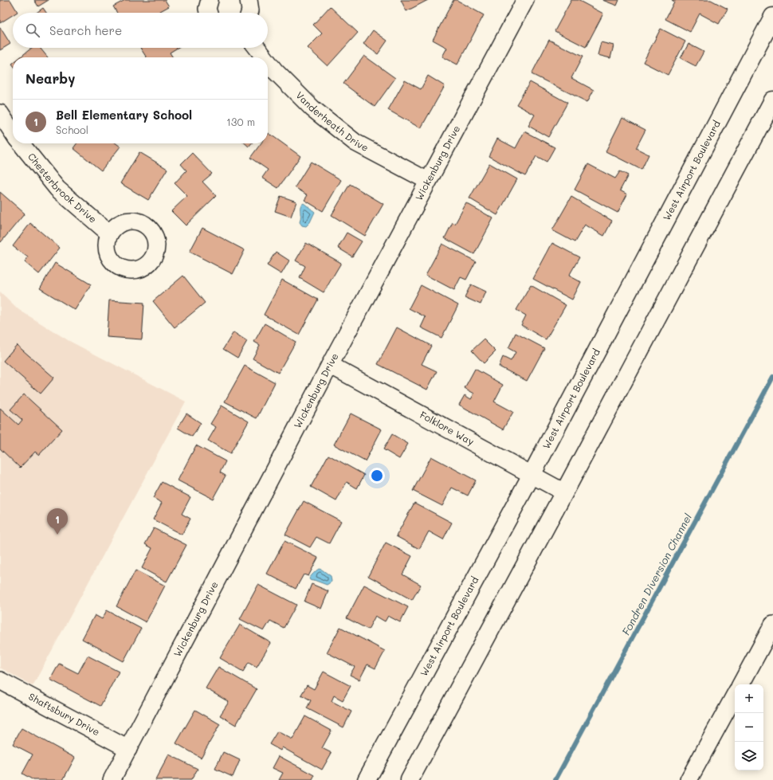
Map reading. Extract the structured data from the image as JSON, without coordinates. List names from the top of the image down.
{
  "streets": {
    "main road": ["West Airport Boulevard"],
    "street": [
      "Vanderheath Drive",
      "Wickenburg Drive",
      "Chesterbrook Drive",
      "Folklore Way",
      "Shaftsbury Drive"
    ]
  },
  "crossings": [
    ["Vanderheath Drive", "Wickenburg Drive"],
    ["Wickenburg Drive", "Folklore Way"],
    ["Wickenburg Drive", "Shaftsbury Drive"],
    ["West Airport Boulevard", "Folklore Way"]
  ],
  "water": ["Fondren Diversion Channel"],
  "page": {
    "search": "Search here",
    "heading": "Nearby",
    "list": [
      {
        "mark": "1",
        "name": "Bell Elementary School",
        "note": "School",
        "value": "130 m"
      }
    ],
    "pins": "1",
    "map_buttons": ["+", "−"]
  }
}
